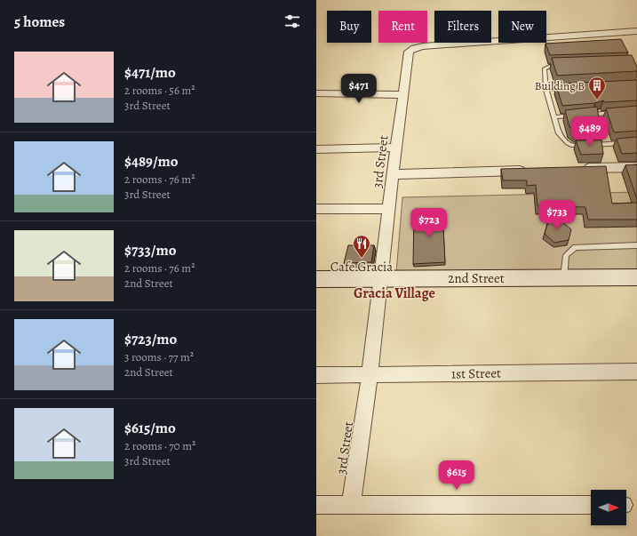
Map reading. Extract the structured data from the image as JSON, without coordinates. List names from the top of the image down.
{
  "streets": {
    "street": ["3rd Street", "2nd Street", "1st Street"]
  },
  "crossings": [
    ["3rd Street", "2nd Street"],
    ["3rd Street", "1st Street"]
  ],
  "districts": ["Gracia Village"],
  "places": {
    "building": ["Building B"],
    "restaurant": ["Cafe Gracia"]
  },
  "north": "right",
  "page": {
    "heading": "5 homes",
    "chip": [
      "Buy",
      "Rent",
      "Filters",
      "New"
    ],
    "list": [
      {
        "name": "$471/mo",
        "note": "2 rooms · 56 m² · 3rd Street"
      },
      {
        "name": "$489/mo",
        "note": "2 rooms · 76 m² · 3rd Street"
      },
      {
        "name": "$733/mo",
        "note": "2 rooms · 76 m² · 2nd Street"
      },
      {
        "name": "$723/mo",
        "note": "3 rooms · 77 m² · 2nd Street"
      },
      {
        "name": "$615/mo",
        "note": "2 rooms · 70 m² · 3rd Street"
      }
    ],
    "price": [
      "$471",
      "$489",
      "$733",
      "$723",
      "$615"
    ]
  }
}
